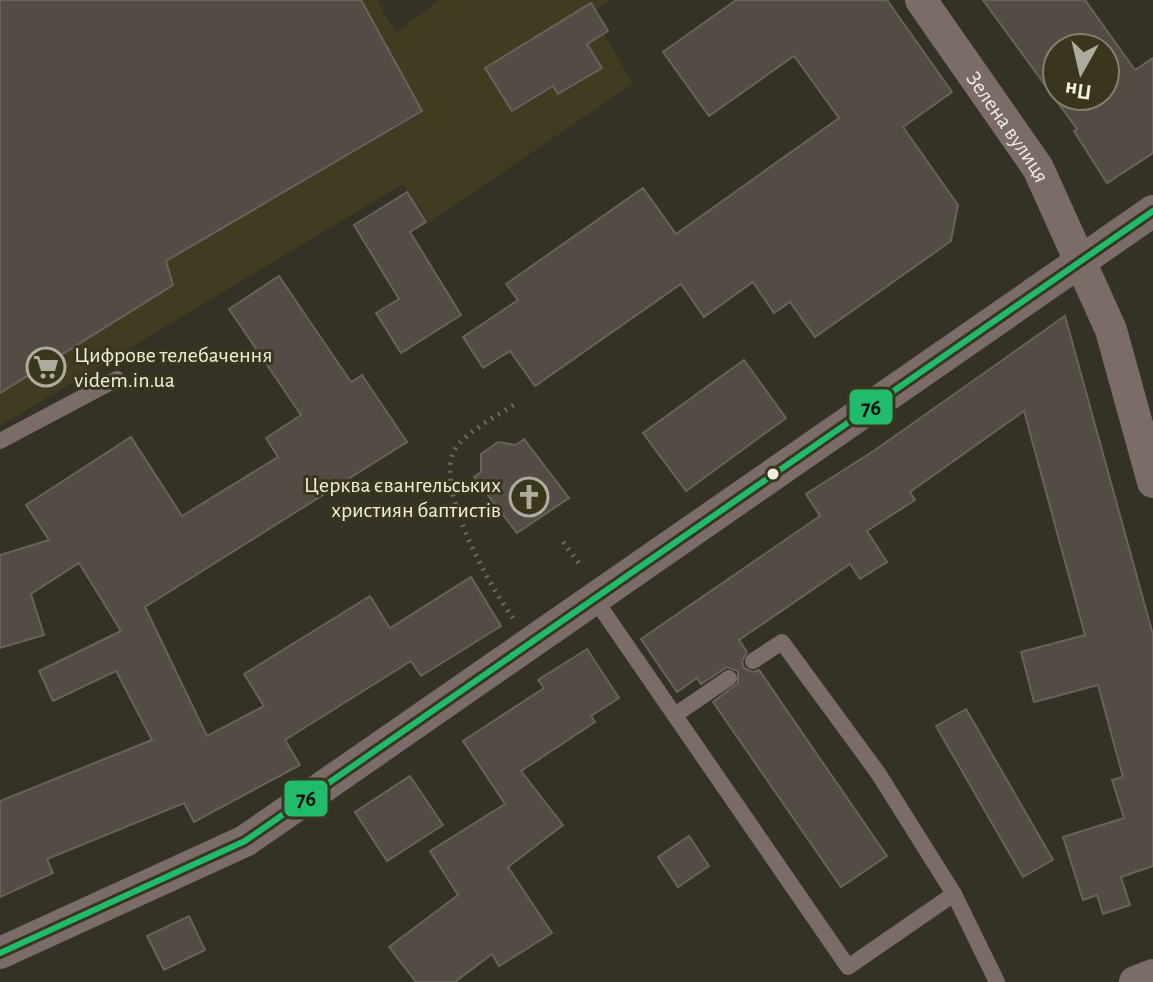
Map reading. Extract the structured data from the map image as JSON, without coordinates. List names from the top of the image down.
{
  "streets": {
    "street": ["Зелена вулиця"]
  },
  "places": {
    "supermarket": ["Цифрове телебачення videm.in.ua"],
    "church": ["Церква євангельських християн баптистів"]
  },
  "lines": ["transit line 76"],
  "north": "bottom"
}
